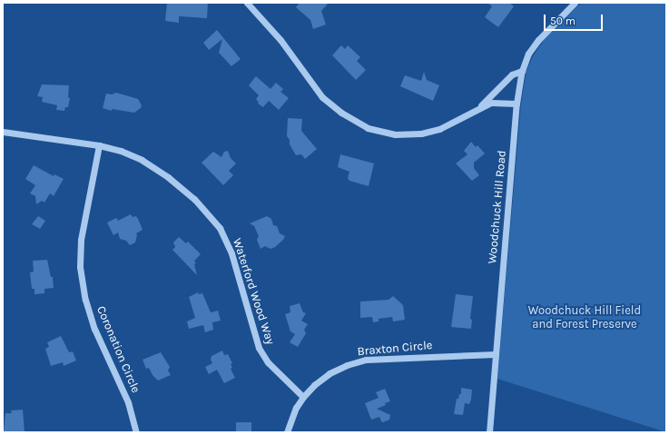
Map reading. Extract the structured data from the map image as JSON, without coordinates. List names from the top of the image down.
{
  "streets": {
    "street": [
      "Woodchuck Hill Road",
      "Waterford Wood Way",
      "Braxton Circle",
      "Coronation Circle"
    ]
  },
  "crossings": [
    ["Woodchuck Hill Road", "Braxton Circle"],
    ["Waterford Wood Way", "Braxton Circle"],
    ["Waterford Wood Way", "Coronation Circle"]
  ],
  "parks": ["Woodchuck Hill Field and Forest Preserve"],
  "scale_bar": "50 m"
}
